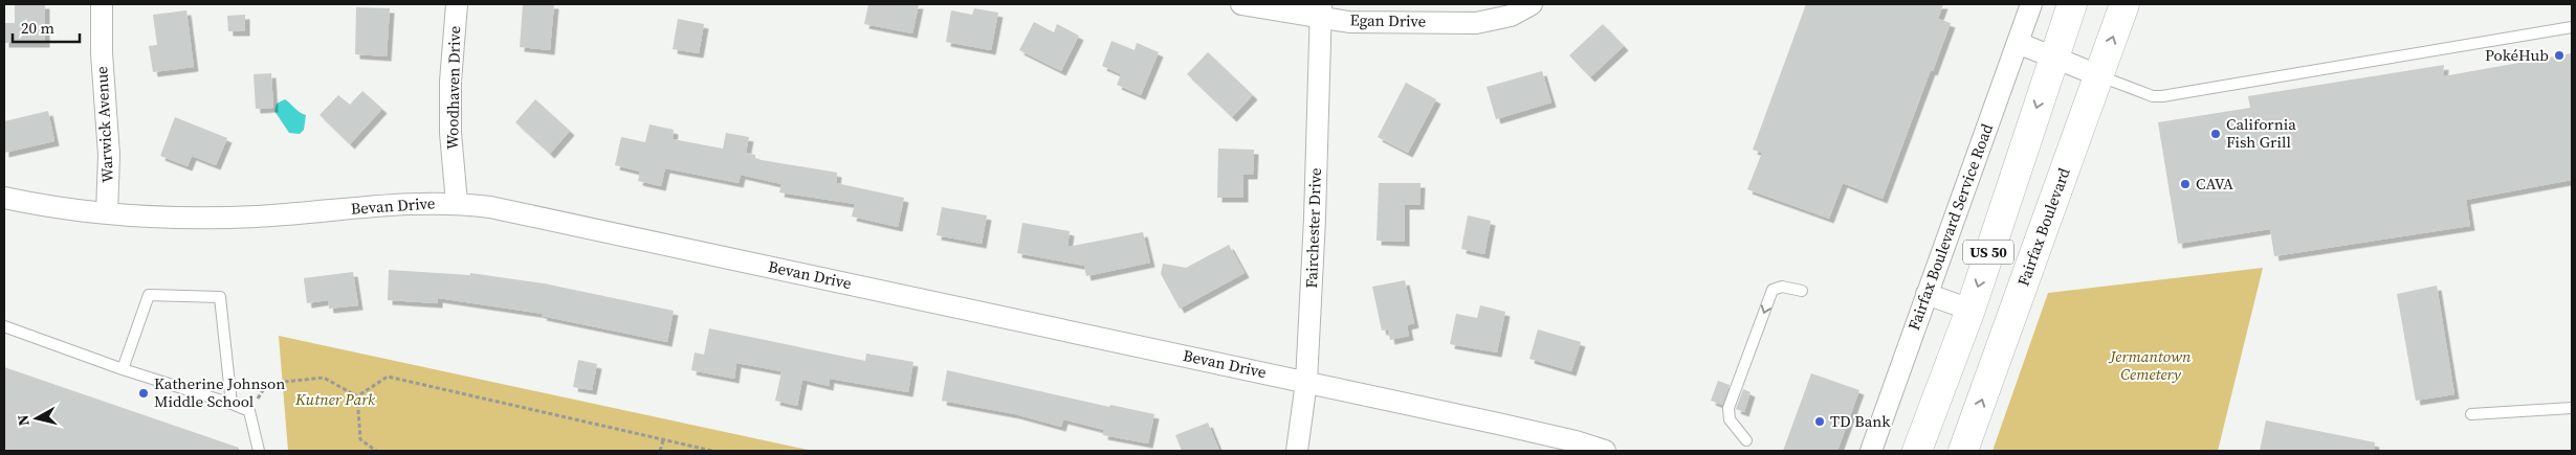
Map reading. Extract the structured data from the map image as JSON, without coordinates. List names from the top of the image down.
{
  "streets": {
    "main road": ["Fairfax Boulevard", "US 50"],
    "street": [
      "Egan Drive",
      "Woodhaven Drive",
      "Warwick Avenue",
      "Bevan Drive",
      "Fairfax Boulevard Service Road",
      "Fairchester Drive"
    ]
  },
  "crossings": [
    ["Egan Drive", "Fairchester Drive"],
    ["Woodhaven Drive", "Bevan Drive"],
    ["Warwick Avenue", "Bevan Drive"],
    ["Bevan Drive", "Fairchester Drive"]
  ],
  "parks": ["Jermantown Cemetery", "Kutner Park"],
  "places": [
    "PokéHub",
    "California Fish Grill",
    "CAVA",
    "Katherine Johnson Middle School",
    "TD Bank"
  ],
  "scale_bar": "20 m",
  "north": "left"
}
